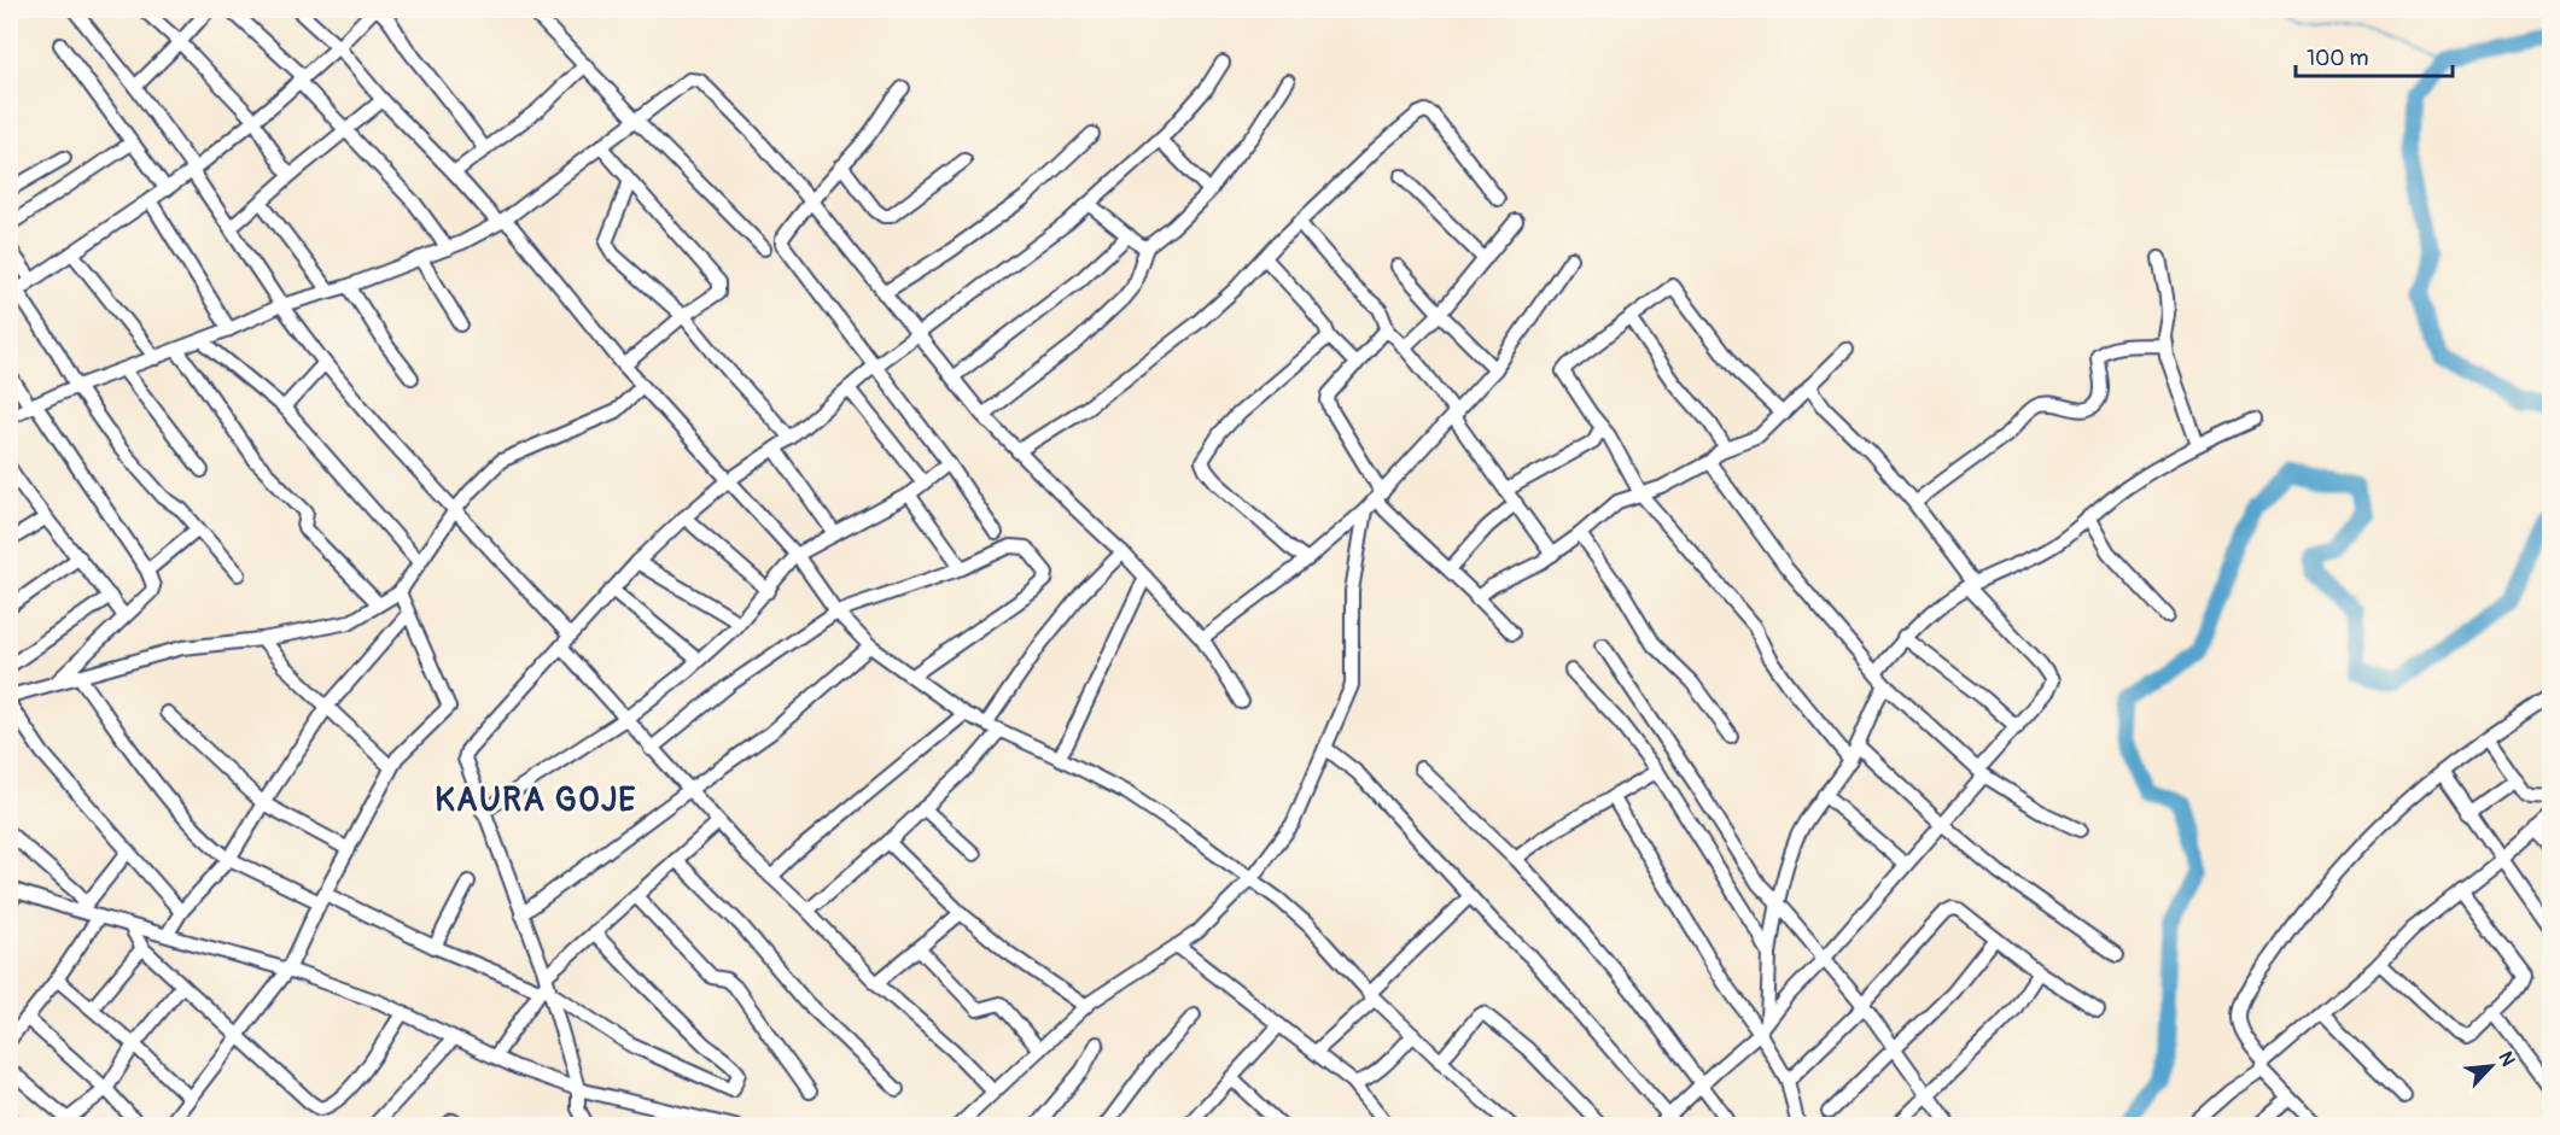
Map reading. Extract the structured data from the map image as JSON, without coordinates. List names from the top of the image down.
{
  "districts": ["KAURA GOJE"],
  "scale_bar": "100 m",
  "north": "top right"
}
